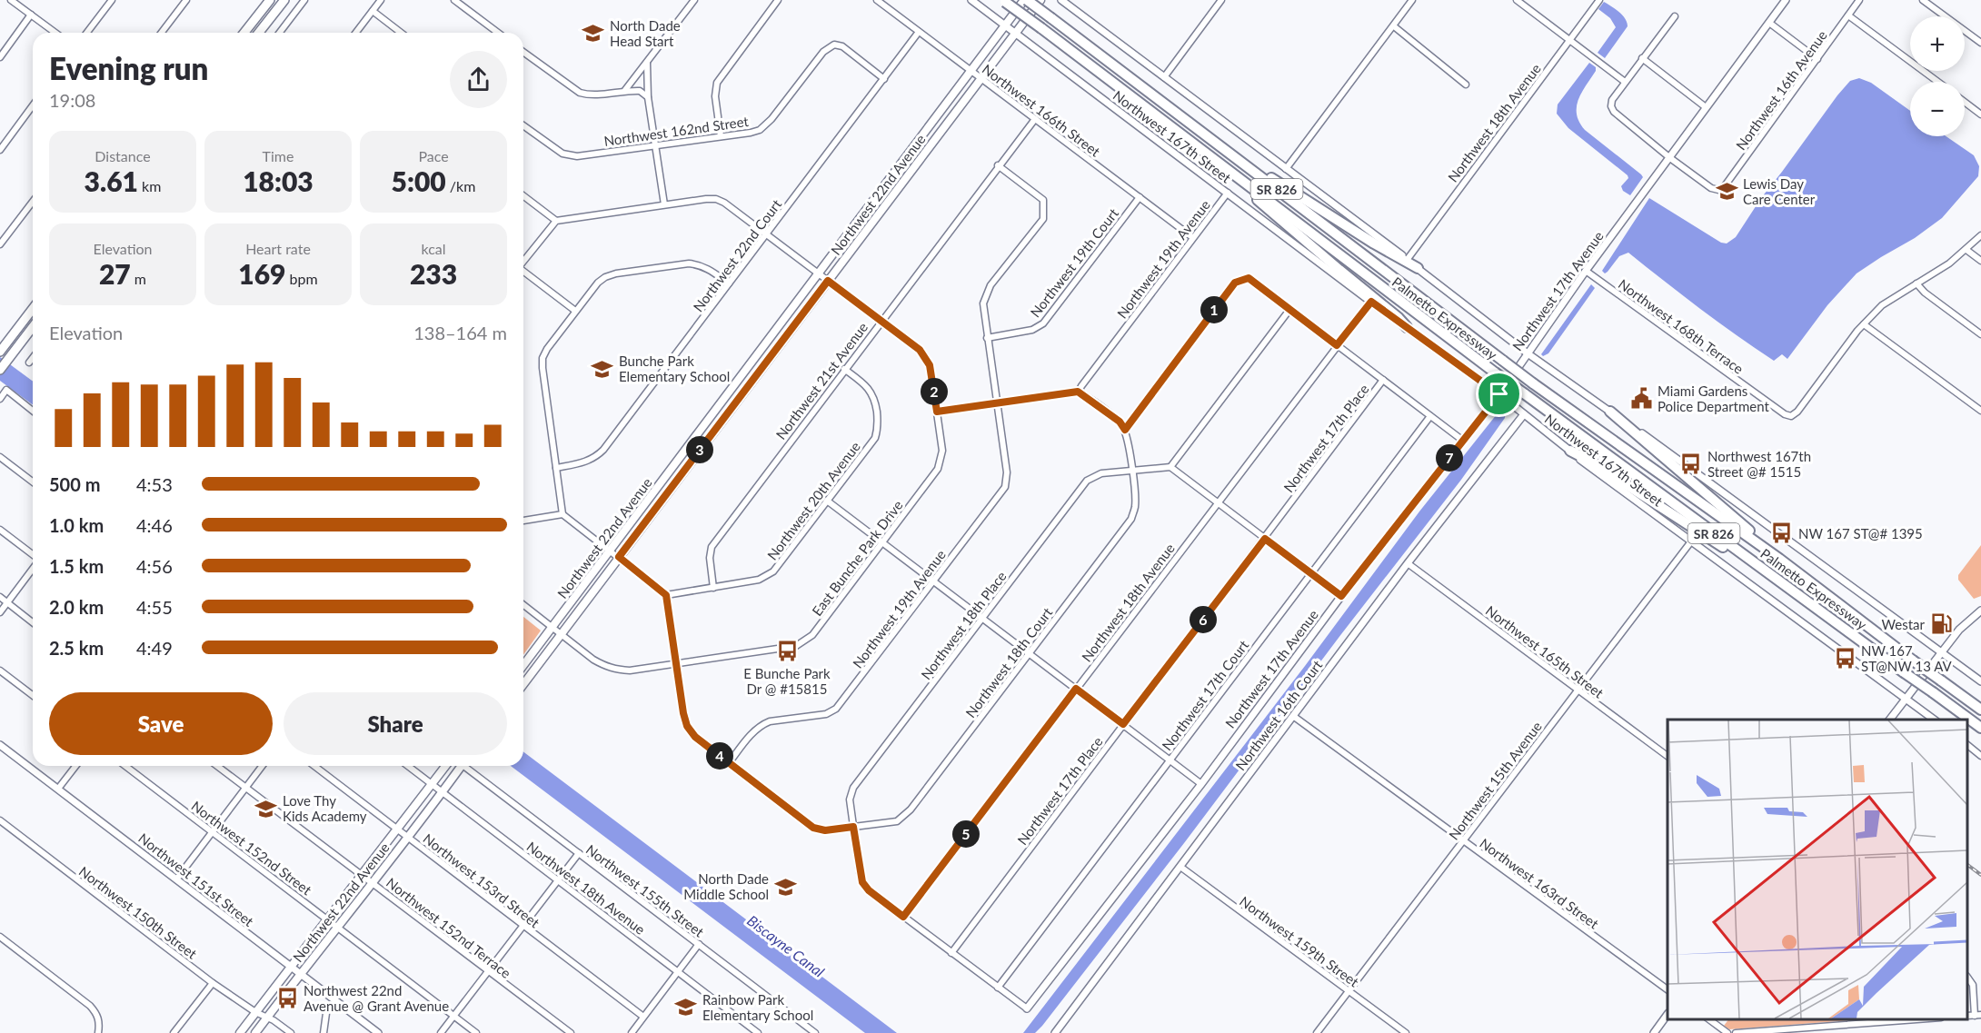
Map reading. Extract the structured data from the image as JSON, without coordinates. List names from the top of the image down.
{
  "streets": {
    "highway": ["SR 826", "Palmetto Expressway"],
    "main road": ["Northwest 22nd Avenue"],
    "street": [
      "Northwest 16th Avenue",
      "Northwest 166th Street",
      "Northwest 18th Avenue",
      "Northwest 162nd Street",
      "Northwest 167th Street",
      "Northwest 22nd Court",
      "Northwest 19th Avenue",
      "Northwest 19th Court",
      "Northwest 17th Avenue",
      "Northwest 168th Terrace",
      "Northwest 21st Avenue",
      "Northwest 17th Place",
      "Northwest 20th Avenue",
      "East Bunche Park Drive",
      "Northwest 18th Place",
      "Northwest 165th Street",
      "Northwest 18th Court",
      "Northwest 17th Court",
      "Northwest 16th Court",
      "Northwest 15th Avenue",
      "Northwest 152nd Street",
      "Northwest 151st Street",
      "Northwest 153rd Street",
      "Northwest 163rd Street",
      "Northwest 155th Street",
      "Northwest 150th Street",
      "Northwest 152nd Terrace",
      "Northwest 159th Street"
    ]
  },
  "crossings": [
    ["Northwest 16th Avenue", "Northwest 17th Avenue"],
    ["Northwest 166th Street", "Northwest 22nd Avenue"],
    ["Northwest 166th Street", "Northwest 22nd Court"],
    ["Northwest 166th Street", "Northwest 19th Avenue"],
    ["Northwest 166th Street", "Northwest 19th Court"],
    ["Northwest 166th Street", "Northwest 21st Avenue"],
    ["Northwest 18th Avenue", "Northwest 167th Street"],
    ["Northwest 18th Avenue", "Northwest 22nd Avenue"],
    ["Northwest 18th Avenue", "Northwest 18th Place"],
    ["Northwest 162nd Street", "Northwest 22nd Court"],
    ["Northwest 167th Street", "Northwest 22nd Avenue"],
    ["Northwest 167th Street", "Northwest 19th Avenue"],
    ["Northwest 167th Street", "Northwest 17th Avenue"],
    ["Northwest 167th Street", "Northwest 16th Court"],
    ["Northwest 167th Street", "Northwest 15th Avenue"],
    ["Northwest 22nd Avenue", "Palmetto Expressway"],
    ["Northwest 22nd Avenue", "East Bunche Park Drive"],
    ["Northwest 22nd Avenue", "Northwest 152nd Street"],
    ["Northwest 22nd Avenue", "Northwest 151st Street"],
    ["Northwest 22nd Avenue", "Northwest 153rd Street"],
    ["Northwest 22nd Avenue", "Northwest 150th Street"],
    ["Northwest 22nd Avenue", "Northwest 152nd Terrace"],
    ["Northwest 22nd Court", "East Bunche Park Drive"],
    ["Northwest 19th Avenue", "Northwest 18th Court"],
    ["Northwest 17th Avenue", "Northwest 168th Terrace"],
    ["Northwest 17th Avenue", "Northwest 18th Place"],
    ["Northwest 21st Avenue", "Northwest 20th Avenue"],
    ["Northwest 21st Avenue", "East Bunche Park Drive"],
    ["Northwest 17th Place", "Northwest 18th Place"],
    ["East Bunche Park Drive", "Northwest 18th Court"],
    ["Northwest 18th Place", "Northwest 18th Court"],
    ["Northwest 18th Place", "Northwest 17th Court"],
    ["Northwest 165th Street", "Northwest 16th Court"],
    ["Northwest 165th Street", "Northwest 15th Avenue"],
    ["Northwest 16th Court", "Northwest 163rd Street"],
    ["Northwest 16th Court", "Northwest 159th Street"],
    ["Northwest 15th Avenue", "Northwest 163rd Street"],
    ["Northwest 15th Avenue", "Northwest 159th Street"]
  ],
  "water": ["Biscayne Canal"],
  "places": {
    "school or university": [
      "North Dade Head Start",
      "Lewis Day Care Center",
      "Bunche Park Elementary School",
      "Love Thy Kids Academy",
      "North Dade Middle School",
      "Rainbow Park Elementary School"
    ],
    "public building": ["Miami Gardens Police Department"],
    "bus stop": [
      "Northwest 167th Street @# 1515",
      "NW 167 ST@# 1395",
      "E Bunche Park Dr @ #15815",
      "NW 167 ST@NW 13 AV",
      "Northwest 22nd Avenue @ Grant Avenue"
    ],
    "fuel station": ["Westar"]
  },
  "page": {
    "map_buttons": ["+", "−"],
    "heading": ["Evening run", "19:08"],
    "stats": [
      ["Distance", "3.61 km"],
      ["Time", "18:03"],
      ["Pace", "5:00 /km"],
      ["Elevation", "27 m"],
      ["Heart rate", "169 bpm"],
      ["kcal", "233"]
    ],
    "pins": [
      "1",
      "2",
      "3",
      "7",
      "6",
      "4",
      "5"
    ],
    "chart": ["Elevation", "138–164 m"],
    "list": [
      {
        "name": "500 m",
        "note": "4:53"
      },
      {
        "name": "1.0 km",
        "note": "4:46"
      },
      {
        "name": "1.5 km",
        "note": "4:56"
      },
      {
        "name": "2.0 km",
        "note": "4:55"
      },
      {
        "name": "2.5 km",
        "note": "4:49"
      }
    ],
    "buttons": ["Save", "Share"]
  }
}
